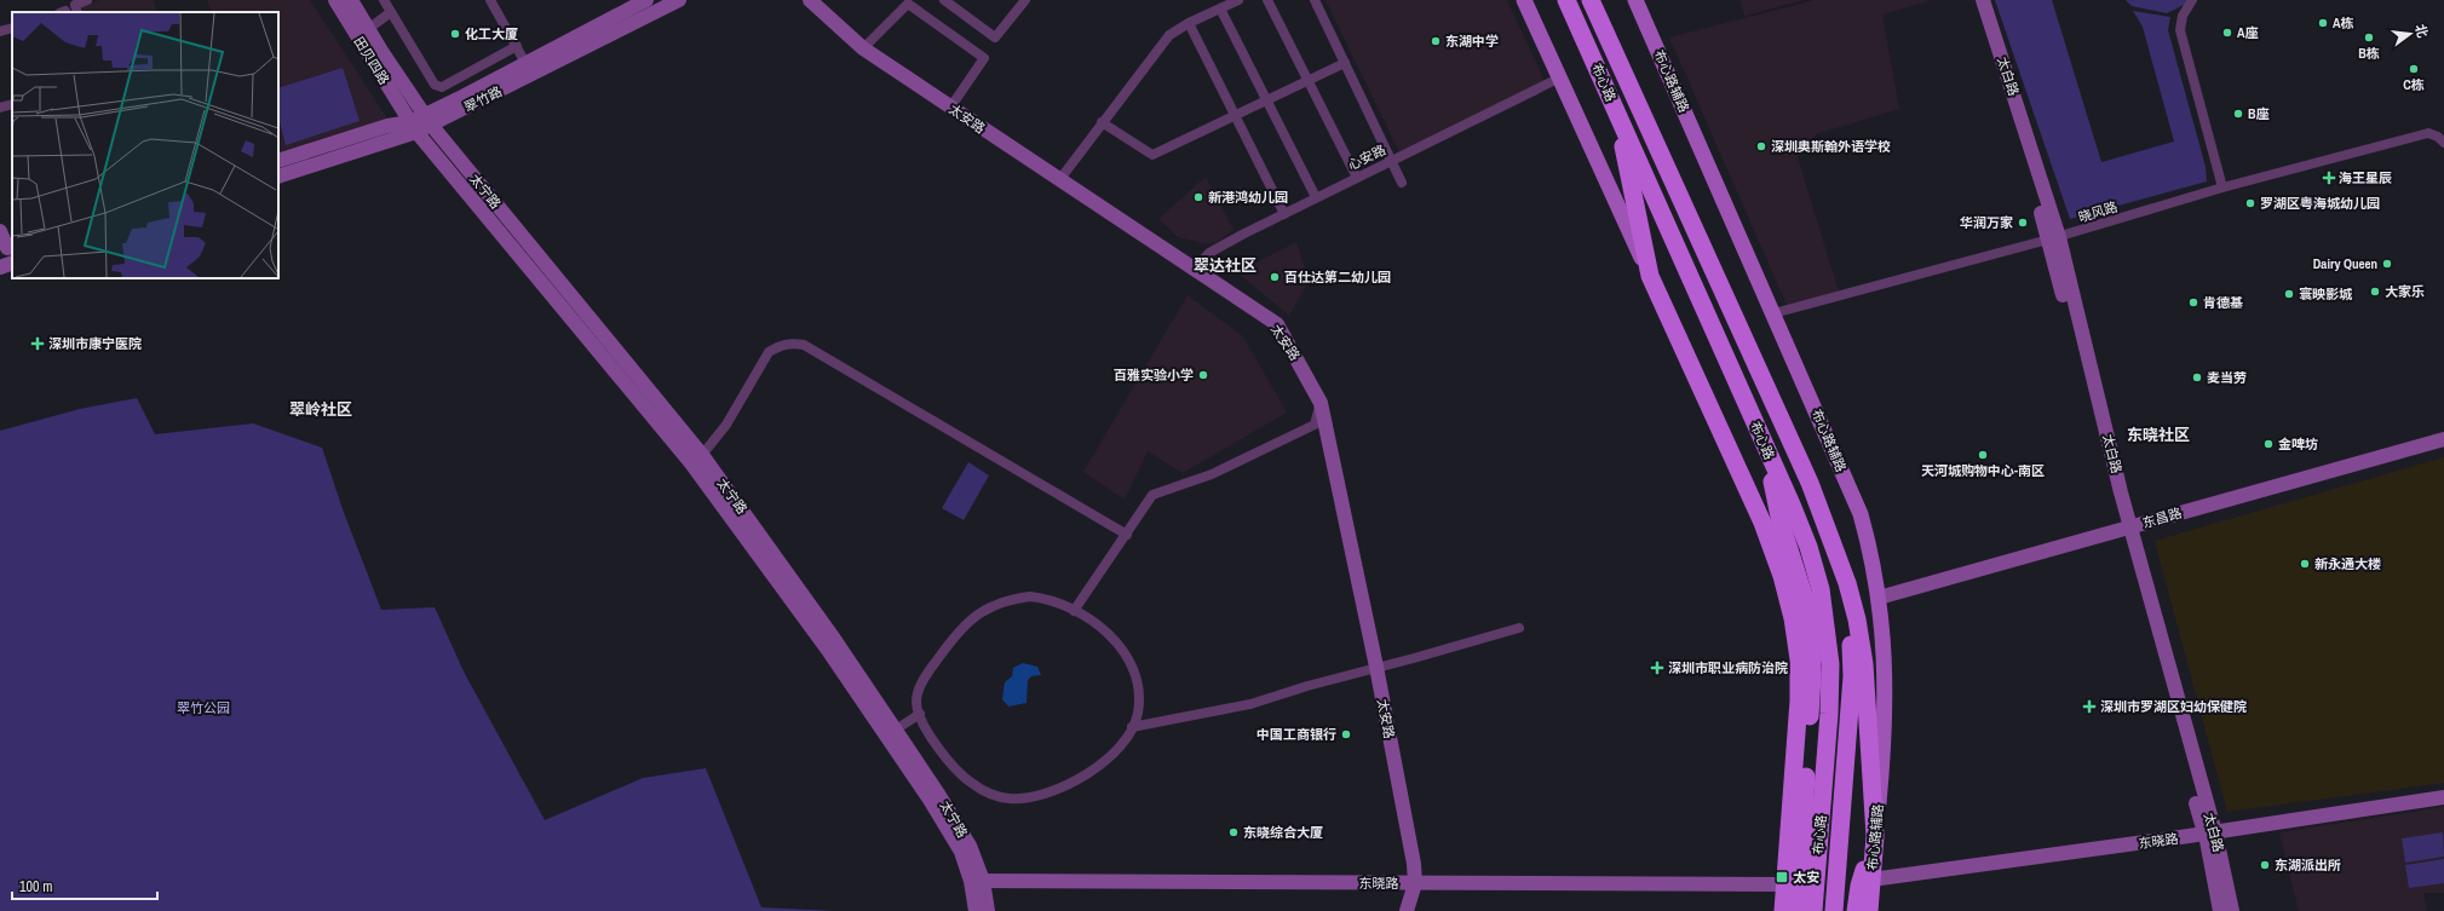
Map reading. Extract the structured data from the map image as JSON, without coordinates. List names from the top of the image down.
{
  "streets": {
    "highway": ["布心路辅路", "布心路"],
    "main road": [
      "田贝四路",
      "太白路",
      "翠竹路",
      "太安路",
      "太宁路",
      "东昌路",
      "东晓路"
    ],
    "street": ["心安路", "晓风路"]
  },
  "crossings": [
    ["田贝四路", "翠竹路"],
    ["田贝四路", "太宁路"],
    ["太白路", "晓风路"],
    ["太白路", "东昌路"],
    ["太白路", "东晓路"],
    ["布心路辅路", "布心路"],
    ["布心路辅路", "晓风路"],
    ["布心路辅路", "东昌路"],
    ["布心路辅路", "东晓路"],
    ["翠竹路", "太宁路"],
    ["太安路", "心安路"],
    ["太安路", "东晓路"],
    ["太宁路", "东晓路"]
  ],
  "districts": ["翠达社区", "翠岭社区", "东晓社区"],
  "parks": ["翠竹公园"],
  "places": {
    "other": [
      "A栋",
      "A座",
      "化工大厦",
      "B栋",
      "东湖中学",
      "C栋",
      "B座",
      "深圳奥斯翰外语学校",
      "新港鸿幼儿园",
      "罗湖区粤海城幼儿园",
      "华润万家",
      "Dairy Queen",
      "百仕达第二幼儿园",
      "大家乐",
      "寰映影城",
      "肯德基",
      "百雅实验小学",
      "麦当劳",
      "金啤坊",
      "天河城购物中心-南区",
      "新永通大楼",
      "中国工商银行",
      "东晓综合大厦",
      "东湖派出所"
    ],
    "health": [
      "海王星辰",
      "深圳市康宁医院",
      "深圳市职业病防治院",
      "深圳市罗湖区妇幼保健院"
    ],
    "transit": ["太安"]
  },
  "scale_bar": "100 m",
  "north": "right"
}
